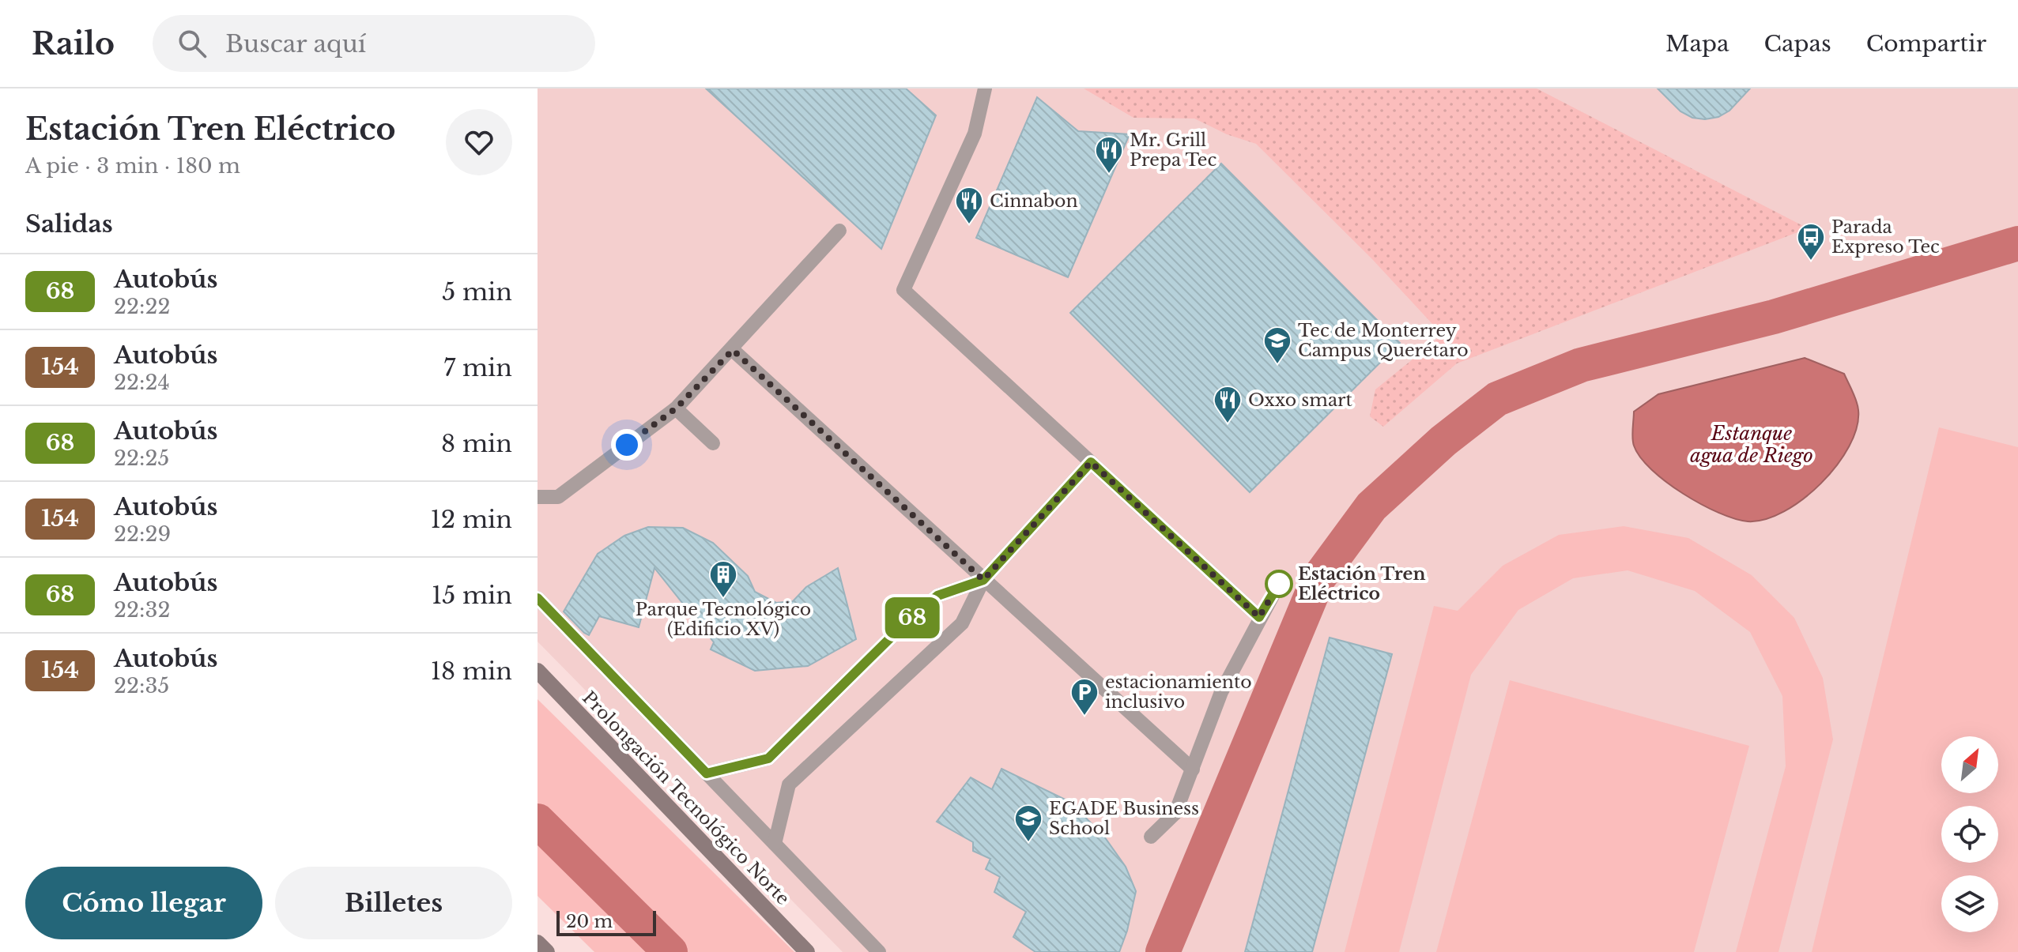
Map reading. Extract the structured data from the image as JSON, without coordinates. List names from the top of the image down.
{
  "streets": {
    "main road": ["Prolongación Tecnológico Norte"]
  },
  "water": ["Estanque agua de Riego"],
  "places": {
    "restaurant": ["Mr. Grill Prepa Tec", "Cinnabon", "Oxxo smart"],
    "bus stop": ["Parada Expreso Tec"],
    "school or university": ["Tec de Monterrey Campus Querétaro", "EGADE Business School"],
    "other": ["Estación Tren Eléctrico"],
    "building": ["Parque Tecnológico (Edificio XV)"],
    "parking": ["estacionamiento inclusivo"]
  },
  "lines": ["bus line 68"],
  "scale_bar": "20 m",
  "north": "top right",
  "page": {
    "header": "Railo",
    "search": "Buscar aquí",
    "nav": ["Mapa", "Capas", "Compartir"],
    "heading": [
      ["Estación Tren Eléctrico", "A pie · 3 min · 180 m"],
      "Salidas"
    ],
    "on_map": "68",
    "list": [
      {
        "mark": "68",
        "name": "Autobús",
        "note": "22:22",
        "value": "5 min"
      },
      {
        "mark": "154",
        "name": "Autobús",
        "note": "22:24",
        "value": "7 min"
      },
      {
        "mark": "68",
        "name": "Autobús",
        "note": "22:25",
        "value": "8 min"
      },
      {
        "mark": "154",
        "name": "Autobús",
        "note": "22:29",
        "value": "12 min"
      },
      {
        "mark": "68",
        "name": "Autobús",
        "note": "22:32",
        "value": "15 min"
      },
      {
        "mark": "154",
        "name": "Autobús",
        "note": "22:35",
        "value": "18 min"
      }
    ],
    "buttons": ["Cómo llegar", "Billetes"],
    "scale": "20 m"
  }
}
